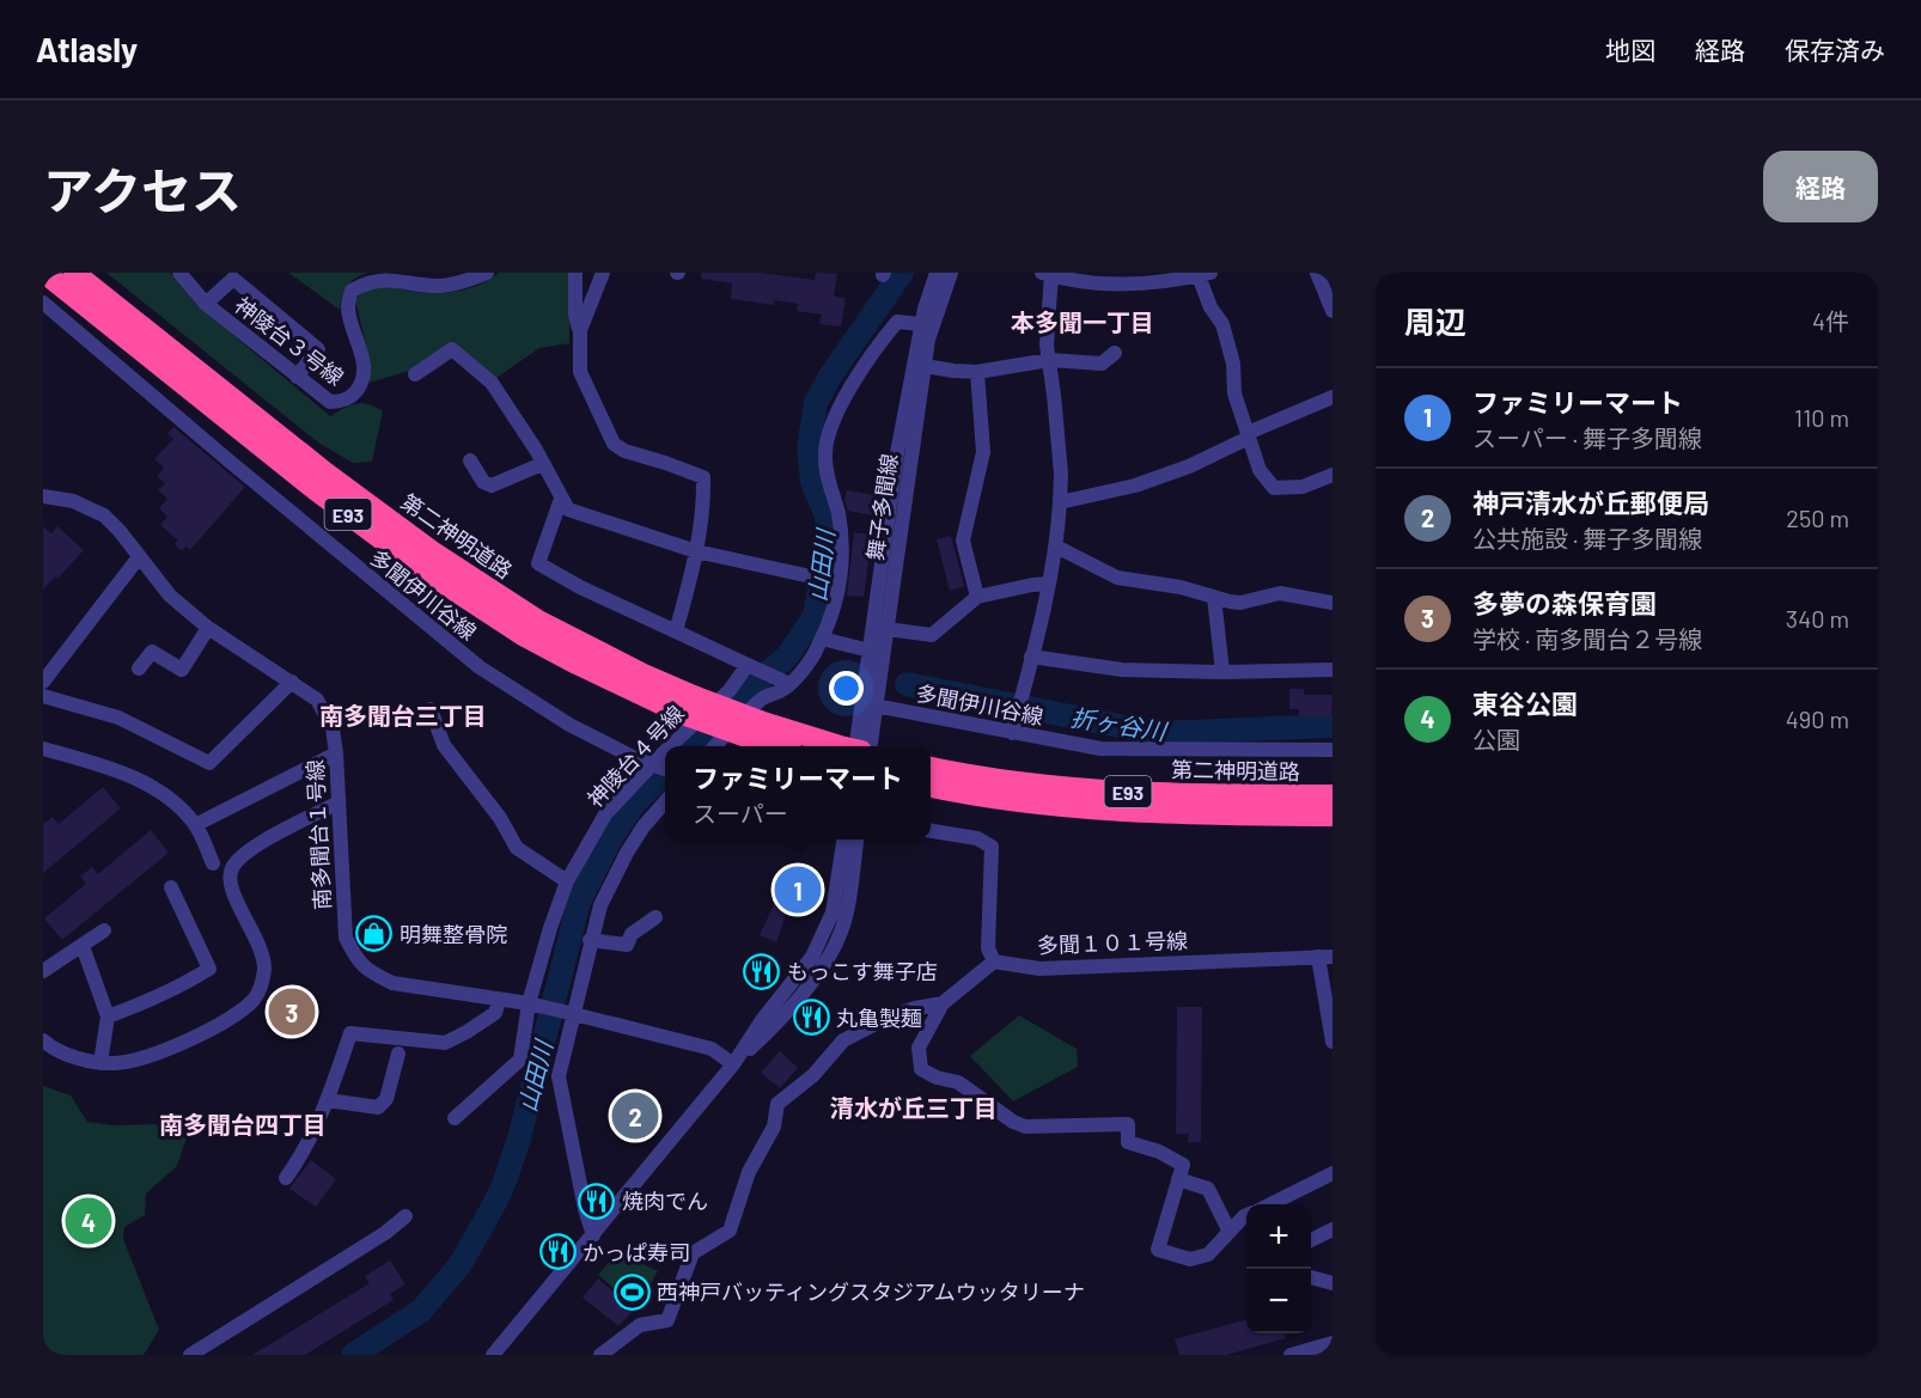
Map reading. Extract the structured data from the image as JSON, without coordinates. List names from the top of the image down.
{
  "streets": {
    "highway": ["E93", "第二神明道路"],
    "street": [
      "神陵台３号線",
      "舞子多聞線",
      "多聞伊川谷線",
      "神陵台４号線",
      "南多聞台１号線",
      "多聞１０１号線"
    ]
  },
  "crossings": [
    ["舞子多聞線", "多聞伊川谷線"],
    ["神陵台４号線", "南多聞台１号線"]
  ],
  "districts": [
    "本多聞一丁目",
    "南多聞台三丁目",
    "清水が丘三丁目",
    "南多聞台四丁目"
  ],
  "water": ["山田川", "折ヶ谷川"],
  "places": {
    "shop": ["明舞整骨院"],
    "restaurant": [
      "もっこす舞子店",
      "丸亀製麺",
      "焼肉でん",
      "かっぱ寿司"
    ],
    "sports": ["西神戸バッティングスタジアムウッタリーナ"]
  },
  "page": {
    "header": "Atlasly",
    "nav": ["地図", "経路", "保存済み"],
    "title": "アクセス",
    "buttons": "経路",
    "heading": ["周辺", "4件"],
    "list": [
      {
        "mark": "1",
        "name": "ファミリーマート",
        "note": "スーパー · 舞子多聞線",
        "value": "110 m"
      },
      {
        "mark": "2",
        "name": "神戸清水が丘郵便局",
        "note": "公共施設 · 舞子多聞線",
        "value": "250 m"
      },
      {
        "mark": "3",
        "name": "多夢の森保育園",
        "note": "学校 · 南多聞台２号線",
        "value": "340 m"
      },
      {
        "mark": "4",
        "name": "東谷公園",
        "note": "公園",
        "value": "490 m"
      }
    ],
    "popup": ["ファミリーマート", "スーパー"],
    "pins": [
      "1",
      "3",
      "2",
      "4"
    ],
    "map_buttons": ["+", "−"]
  }
}
